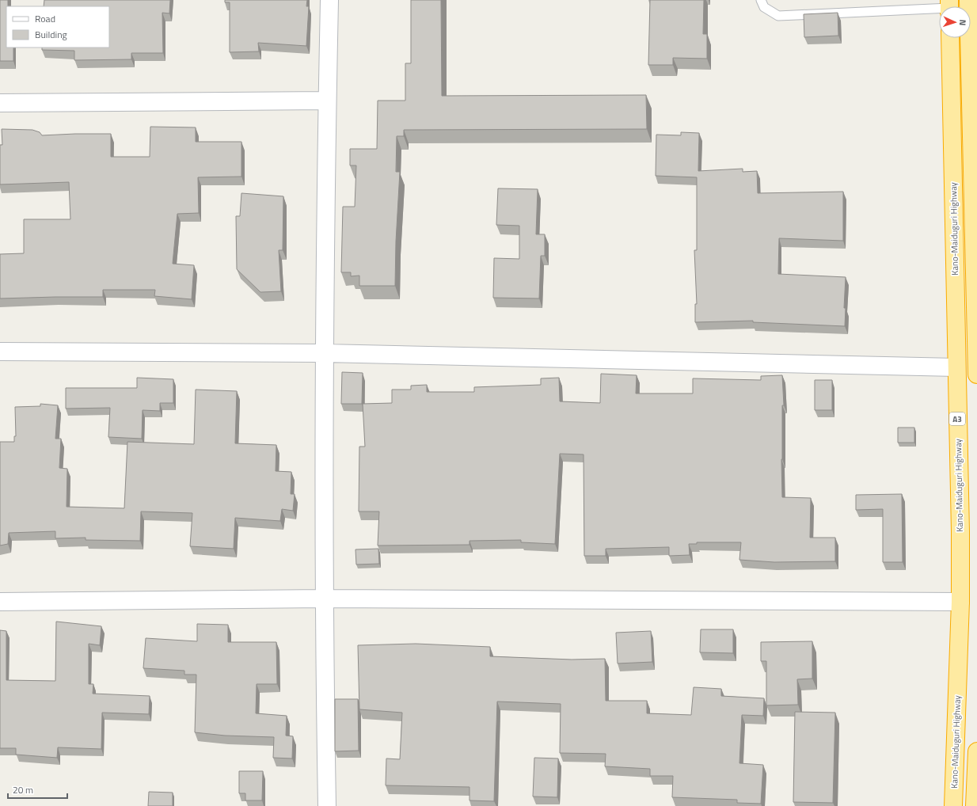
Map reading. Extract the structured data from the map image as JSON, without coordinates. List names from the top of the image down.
{
  "streets": {
    "highway": ["Kano-Maiduguri Highway", "A3"]
  },
  "legend": ["Road", "Building"],
  "scale_bar": "20 m",
  "north": "right"
}
